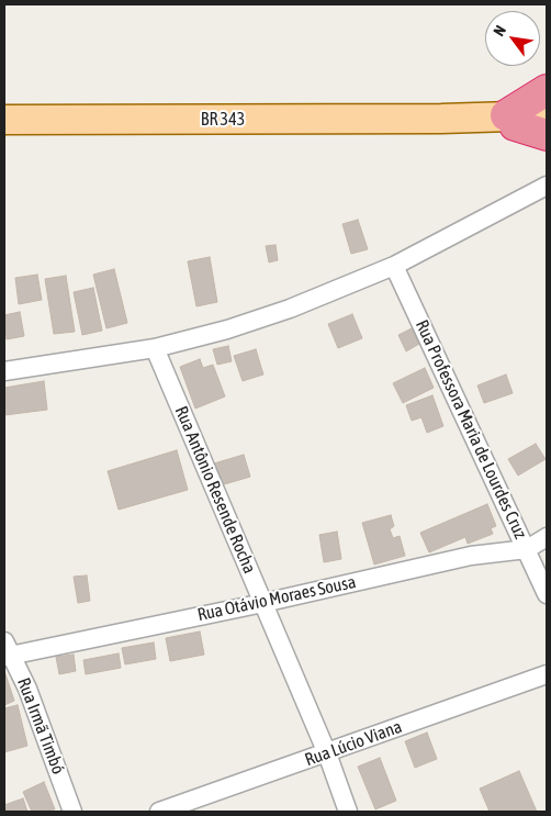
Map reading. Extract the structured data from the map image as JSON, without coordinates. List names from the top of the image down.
{
  "streets": {
    "main road": ["BR 343"],
    "street": [
      "Rua Professora Maria de Lourdes Cruz",
      "Rua Antônio Resende Rocha",
      "Rua Otávio Moraes Sousa",
      "Rua Irmã Timbó",
      "Rua Lúcio Viana"
    ]
  },
  "crossings": [
    ["Rua Professora Maria de Lourdes Cruz", "Rua Otávio Moraes Sousa"],
    ["Rua Antônio Resende Rocha", "Rua Otávio Moraes Sousa"],
    ["Rua Antônio Resende Rocha", "Rua Lúcio Viana"],
    ["Rua Otávio Moraes Sousa", "Rua Irmã Timbó"]
  ],
  "north": "top left"
}
